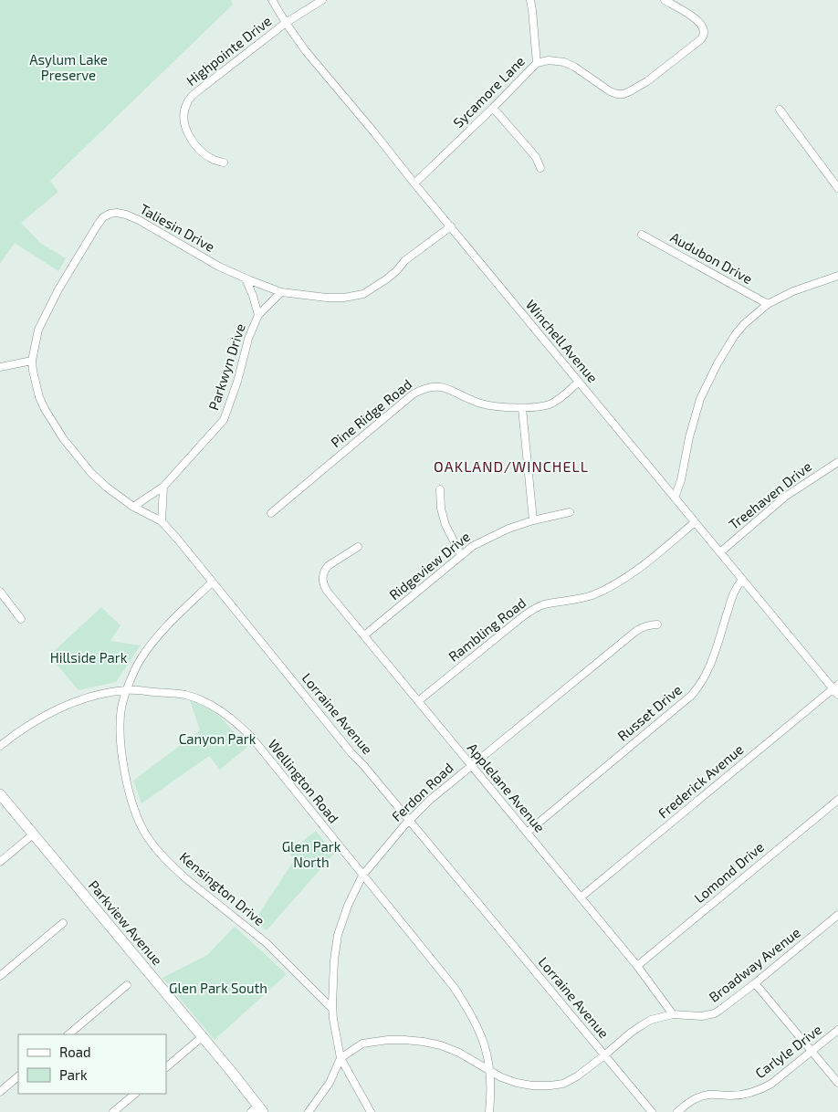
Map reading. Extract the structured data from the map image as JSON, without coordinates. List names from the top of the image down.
{
  "streets": {
    "street": [
      "Highpointe Drive",
      "Sycamore Lane",
      "Taliesin Drive",
      "Audubon Drive",
      "Winchell Avenue",
      "Parkwyn Drive",
      "Pine Ridge Road",
      "Treehaven Drive",
      "Ridgeview Drive",
      "Rambling Road",
      "Russet Drive",
      "Lorraine Avenue",
      "Wellington Road",
      "Frederick Avenue",
      "Applelane Avenue",
      "Ferdon Road",
      "Lomond Drive",
      "Kensington Drive",
      "Parkview Avenue",
      "Broadway Avenue",
      "Carlyle Drive"
    ]
  },
  "crossings": [
    ["Highpointe Drive", "Winchell Avenue"],
    ["Sycamore Lane", "Winchell Avenue"],
    ["Taliesin Drive", "Parkwyn Drive"],
    ["Taliesin Drive", "Lorraine Avenue"],
    ["Winchell Avenue", "Pine Ridge Road"],
    ["Winchell Avenue", "Treehaven Drive"],
    ["Winchell Avenue", "Rambling Road"],
    ["Winchell Avenue", "Russet Drive"],
    ["Winchell Avenue", "Frederick Avenue"],
    ["Parkwyn Drive", "Lorraine Avenue"],
    ["Ridgeview Drive", "Applelane Avenue"],
    ["Rambling Road", "Applelane Avenue"],
    ["Russet Drive", "Applelane Avenue"],
    ["Lorraine Avenue", "Ferdon Road"],
    ["Lorraine Avenue", "Kensington Drive"],
    ["Lorraine Avenue", "Broadway Avenue"],
    ["Wellington Road", "Ferdon Road"],
    ["Wellington Road", "Kensington Drive"],
    ["Wellington Road", "Broadway Avenue"],
    ["Frederick Avenue", "Applelane Avenue"],
    ["Applelane Avenue", "Ferdon Road"],
    ["Applelane Avenue", "Lomond Drive"],
    ["Applelane Avenue", "Broadway Avenue"],
    ["Ferdon Road", "Kensington Drive"],
    ["Ferdon Road", "Broadway Avenue"]
  ],
  "districts": ["OAKLAND/WINCHELL"],
  "parks": [
    "Asylum Lake Preserve",
    "Hillside Park",
    "Canyon Park",
    "Glen Park North",
    "Glen Park South"
  ],
  "legend": ["Road", "Park"]
}
